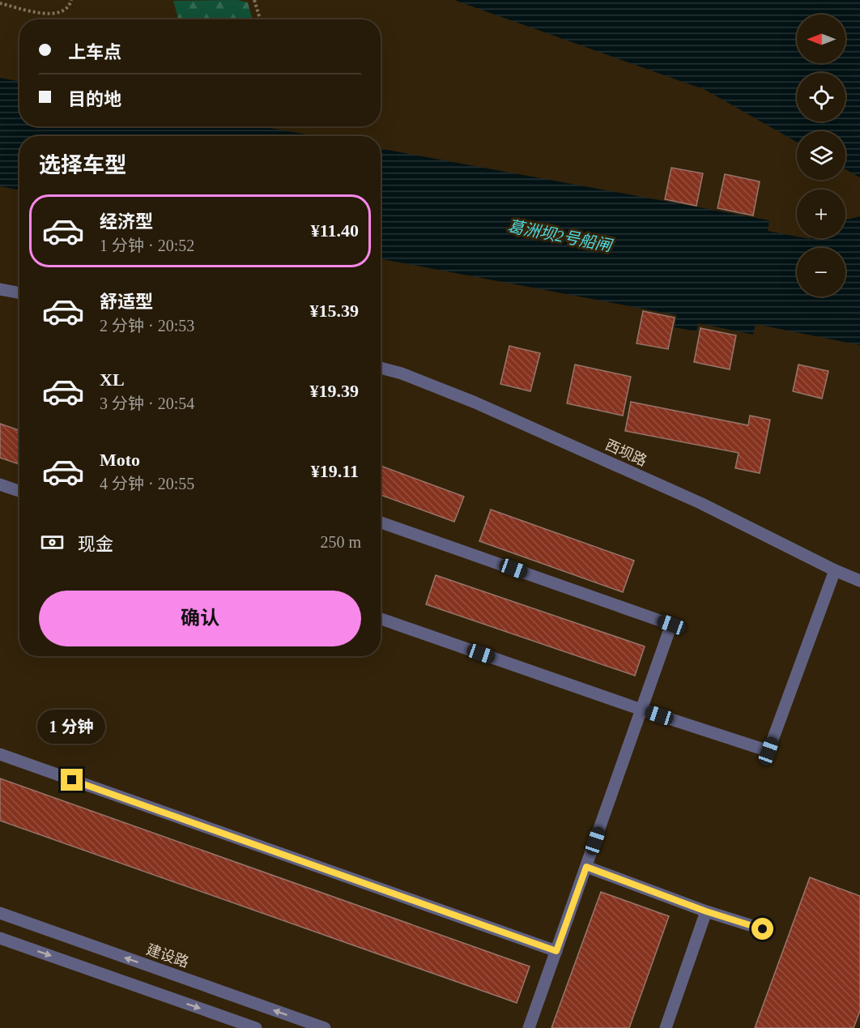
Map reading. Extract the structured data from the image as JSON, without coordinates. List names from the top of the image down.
{
  "streets": {
    "lane": ["西坝路", "建设路"]
  },
  "water": ["葛洲坝2号船闸"],
  "north": "left",
  "page": {
    "map_buttons": ["+", "−"],
    "banner": ["上车点", "目的地"],
    "heading": "选择车型",
    "list": [
      {
        "name": "经济型",
        "note": "1 分钟 · 20:52",
        "value": "¥11.40"
      },
      {
        "name": "舒适型",
        "note": "2 分钟 · 20:53",
        "value": "¥15.39"
      },
      {
        "name": "XL",
        "note": "3 分钟 · 20:54",
        "value": "¥19.39"
      },
      {
        "name": "Moto",
        "note": "4 分钟 · 20:55",
        "value": "¥19.11"
      }
    ],
    "pay": ["现金", "250 m"],
    "buttons": "确认",
    "bubble": "1 分钟"
  }
}
